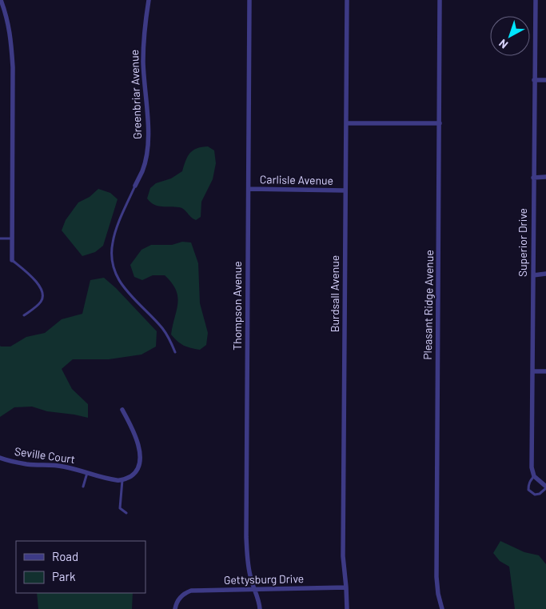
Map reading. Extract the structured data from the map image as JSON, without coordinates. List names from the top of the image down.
{
  "streets": {
    "street": [
      "Greenbriar Avenue",
      "Carlisle Avenue",
      "Superior Drive",
      "Burdsall Avenue",
      "Pleasant Ridge Avenue",
      "Thompson Avenue",
      "Seville Court",
      "Gettysburg Drive"
    ]
  },
  "crossings": [
    ["Carlisle Avenue", "Burdsall Avenue"],
    ["Carlisle Avenue", "Thompson Avenue"],
    ["Burdsall Avenue", "Gettysburg Drive"],
    ["Thompson Avenue", "Gettysburg Drive"]
  ],
  "legend": ["Road", "Park"],
  "north": "bottom left"
}
